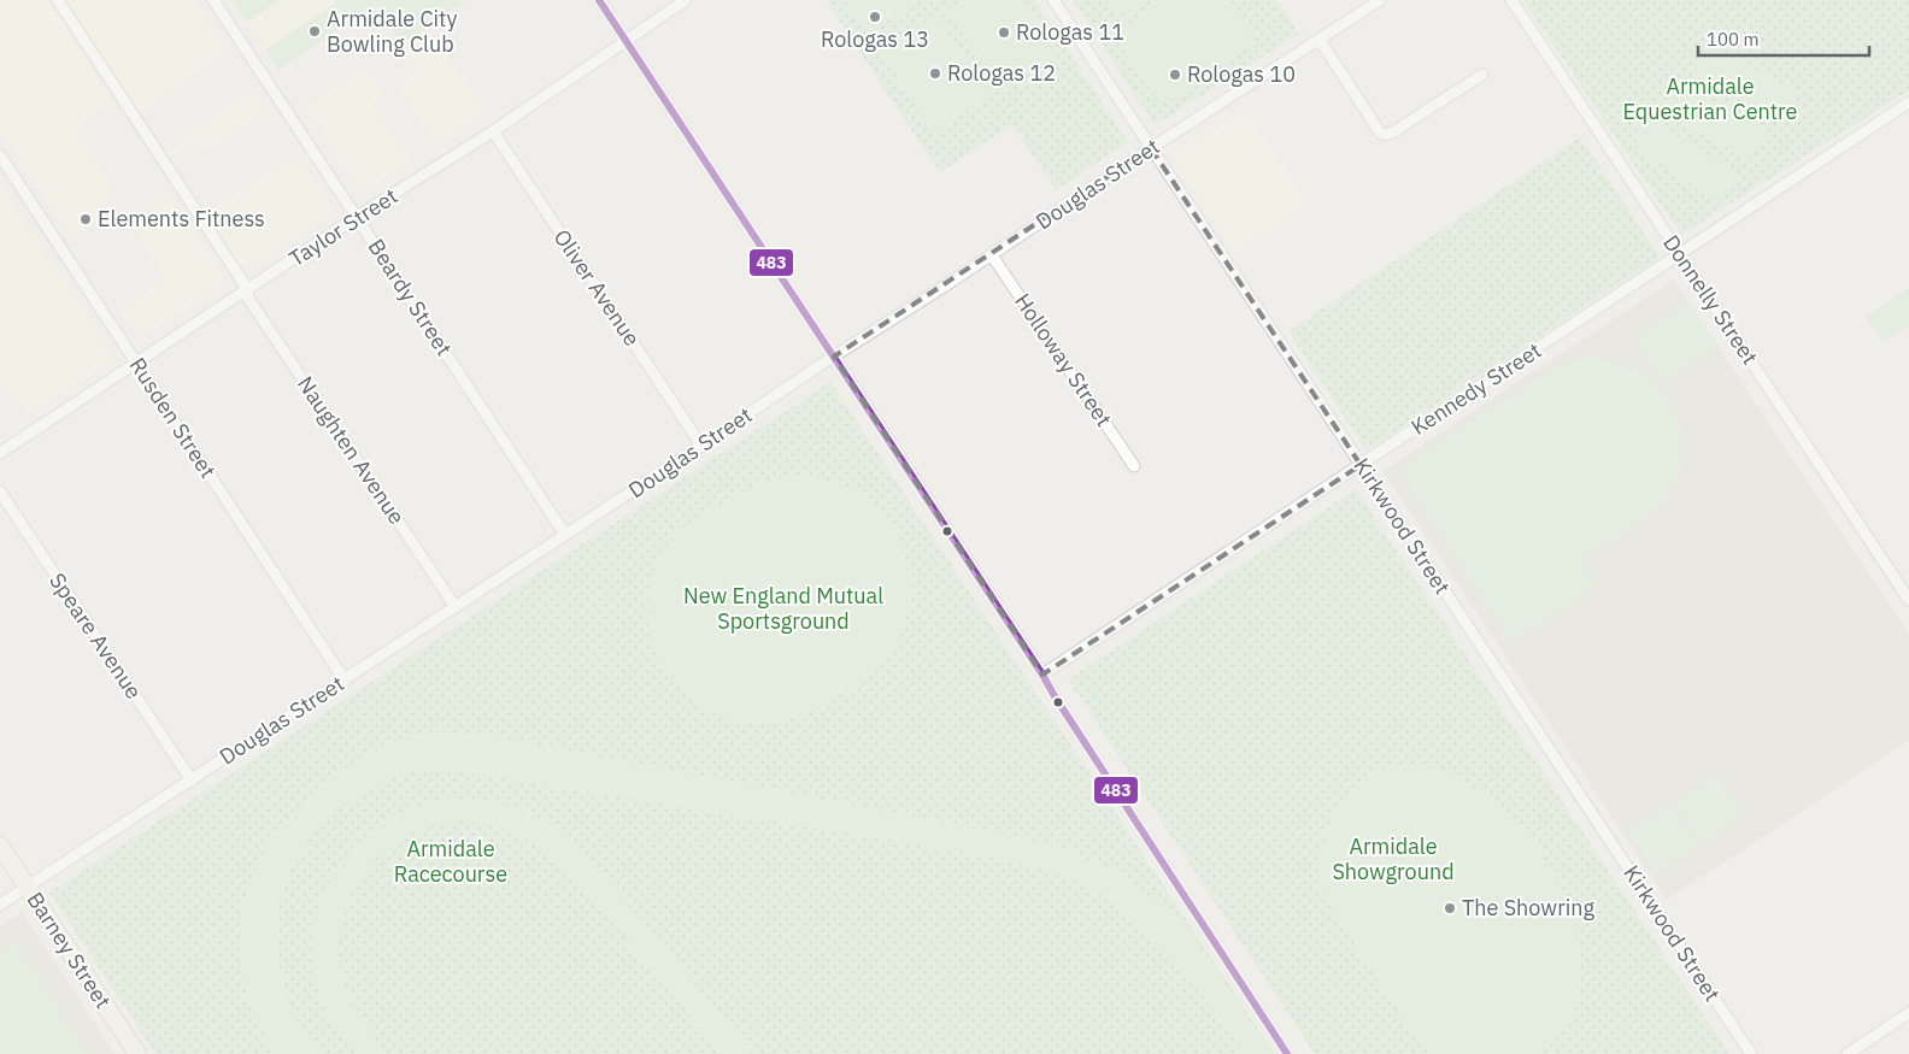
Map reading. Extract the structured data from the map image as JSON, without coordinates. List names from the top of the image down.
{
  "streets": {
    "main road": ["Barney Street"],
    "street": [
      "Douglas Street",
      "Taylor Street",
      "Oliver Avenue",
      "Beardy Street",
      "Donnelly Street",
      "Holloway Street",
      "Kennedy Street",
      "Rusden Street",
      "Naughten Avenue",
      "Kirkwood Street",
      "Speare Avenue"
    ]
  },
  "crossings": [
    ["Douglas Street", "Oliver Avenue"],
    ["Douglas Street", "Beardy Street"],
    ["Douglas Street", "Holloway Street"],
    ["Douglas Street", "Rusden Street"],
    ["Douglas Street", "Naughten Avenue"],
    ["Douglas Street", "Kirkwood Street"],
    ["Douglas Street", "Speare Avenue"],
    ["Douglas Street", "Barney Street"],
    ["Taylor Street", "Oliver Avenue"],
    ["Taylor Street", "Beardy Street"],
    ["Taylor Street", "Rusden Street"],
    ["Taylor Street", "Naughten Avenue"],
    ["Donnelly Street", "Kennedy Street"],
    ["Kennedy Street", "Kirkwood Street"]
  ],
  "parks": [
    "Armidale Equestrian Centre",
    "New England Mutual Sportsground",
    "Armidale Showground",
    "Armidale Racecourse"
  ],
  "places": [
    "Rologas 13",
    "Armidale City Bowling Club",
    "Rologas 11",
    "Rologas 12",
    "Rologas 10",
    "Elements Fitness",
    "The Showring"
  ],
  "lines": ["transit line 483"],
  "scale_bar": "100 m"
}
